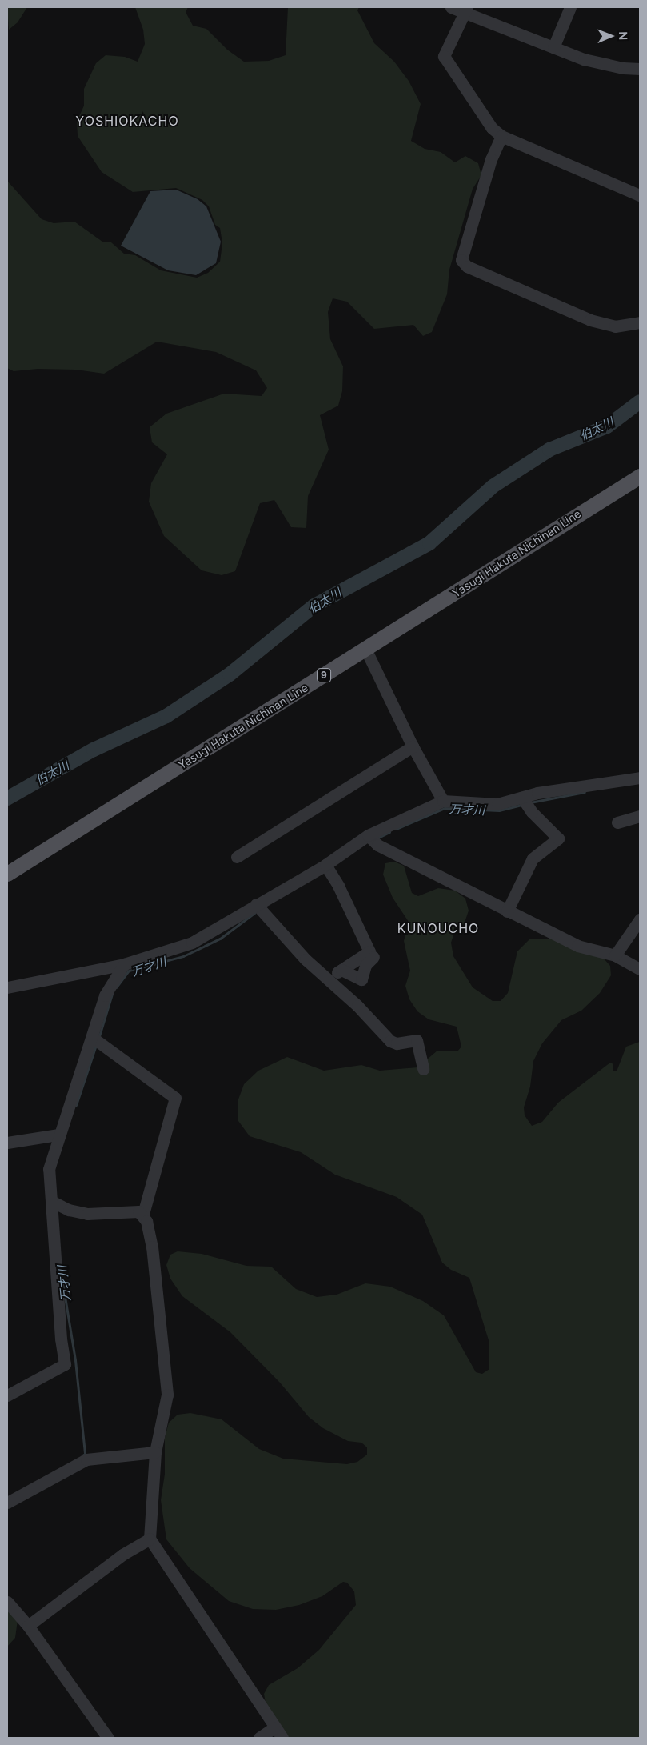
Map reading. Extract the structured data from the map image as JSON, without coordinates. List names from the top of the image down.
{
  "streets": {
    "main road": ["Yasugi Hakuta Nichinan Line", "9"]
  },
  "districts": ["YOSHIOKACHO", "KUNOUCHO"],
  "water": ["伯太川", "万才川"],
  "north": "right"
}
